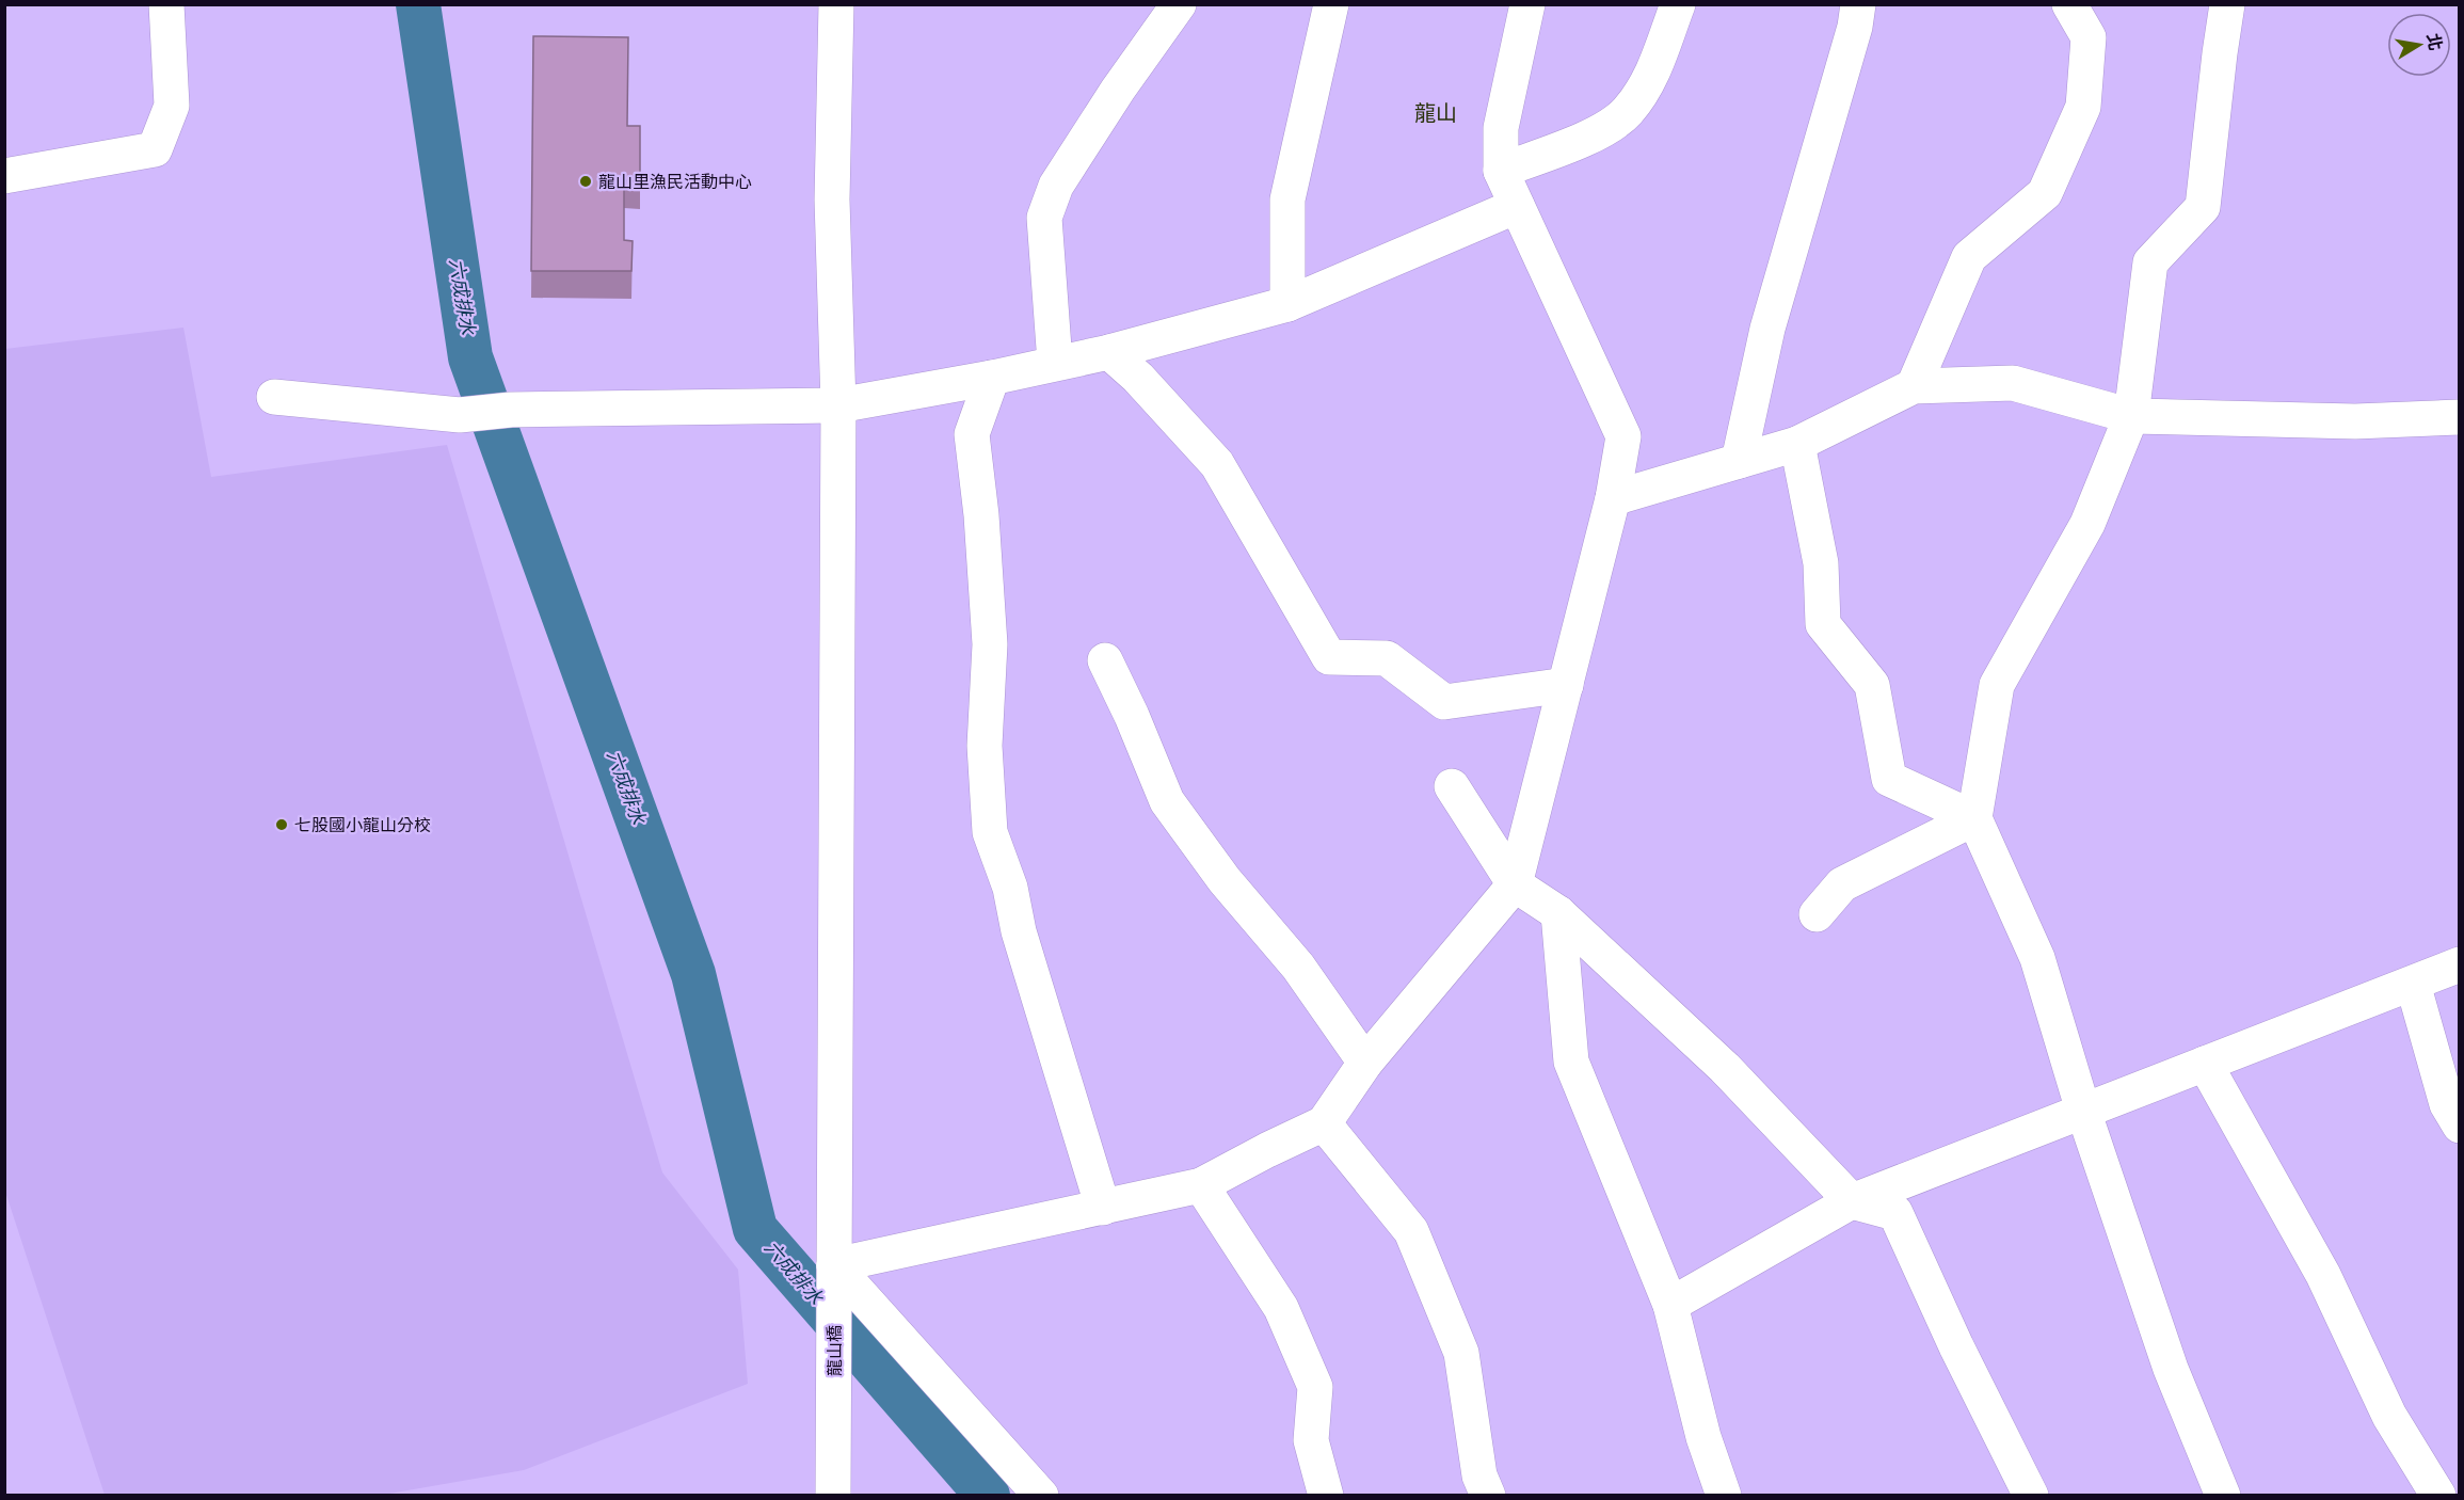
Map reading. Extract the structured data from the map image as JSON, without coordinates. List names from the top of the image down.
{
  "streets": {
    "main road": ["龍山橋"]
  },
  "districts": ["龍山"],
  "water": ["六成排水"],
  "places": ["龍山里漁民活動中心", "七股國小龍山分校"],
  "north": "right"
}
